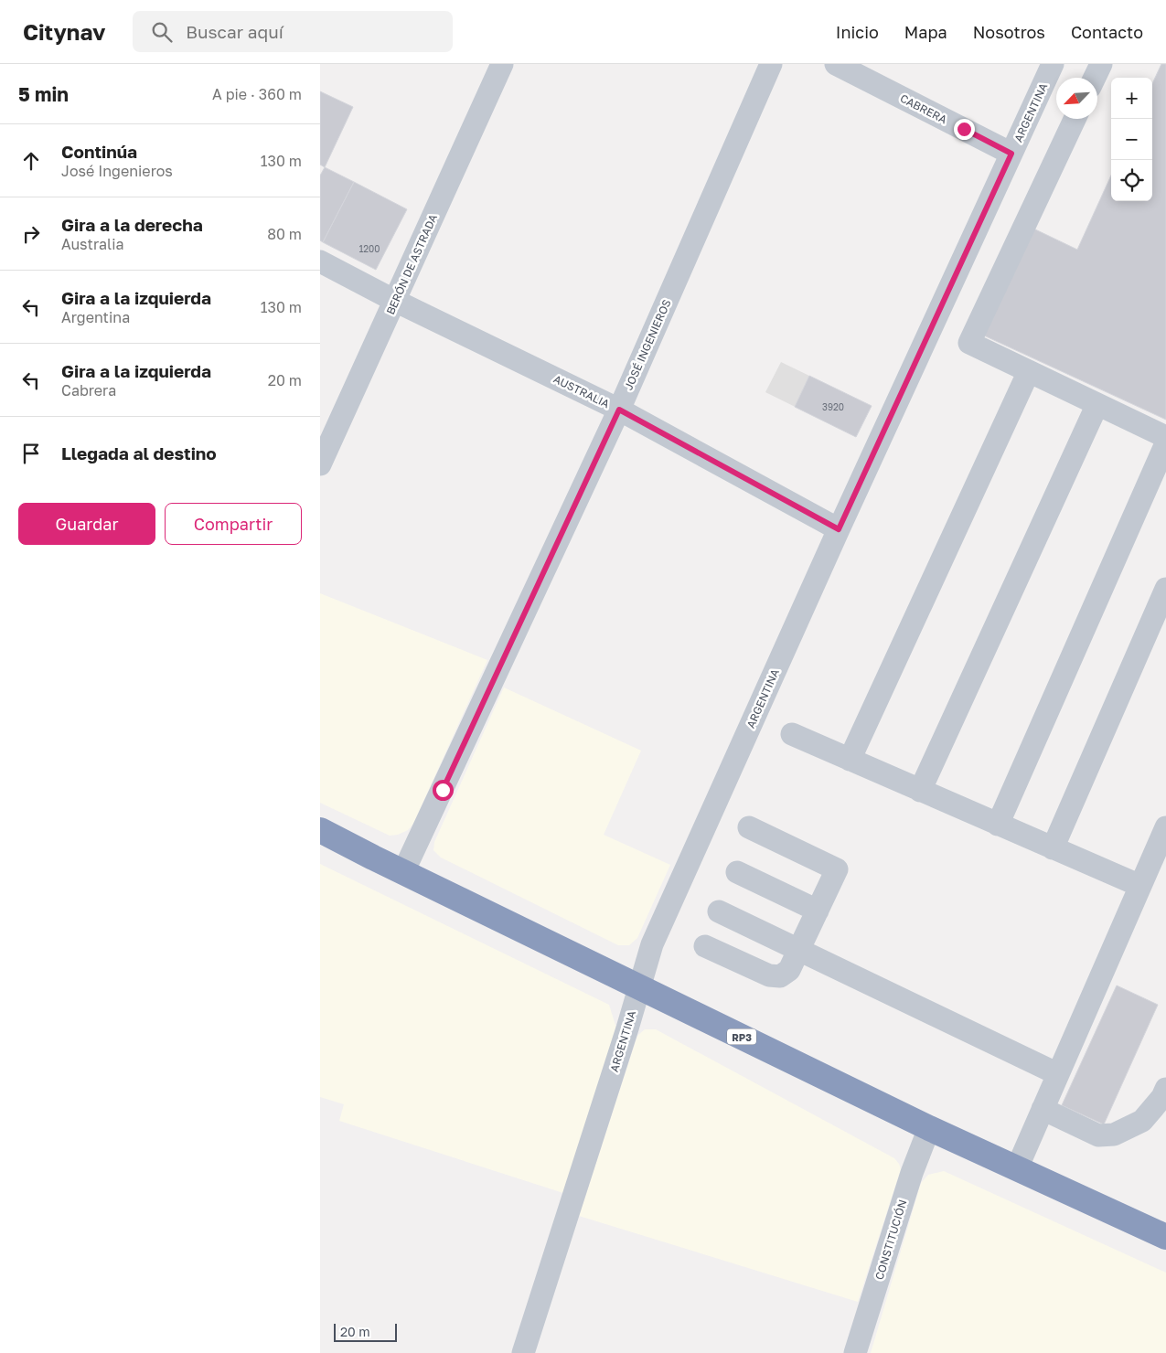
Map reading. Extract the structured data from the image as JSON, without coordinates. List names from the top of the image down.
{
  "streets": {
    "highway": ["RP3"],
    "street": [
      "CABRERA",
      "ARGENTINA",
      "BERÓN DE ASTRADA",
      "JOSÉ INGENIEROS",
      "AUSTRALIA",
      "CONSTITUCIÓN"
    ]
  },
  "crossings": [
    ["CABRERA", "ARGENTINA"],
    ["ARGENTINA", "AUSTRALIA"],
    ["ARGENTINA", "RP3"],
    ["BERÓN DE ASTRADA", "AUSTRALIA"],
    ["JOSÉ INGENIEROS", "AUSTRALIA"],
    ["JOSÉ INGENIEROS", "RP3"],
    ["RP3", "CONSTITUCIÓN"]
  ],
  "house_numbers": ["1200", "3920"],
  "scale_bar": "20 m",
  "north": "bottom left",
  "page": {
    "header": "Citynav",
    "search": "Buscar aquí",
    "nav": [
      "Inicio",
      "Mapa",
      "Nosotros",
      "Contacto"
    ],
    "heading": ["5 min", "A pie · 360 m"],
    "map_buttons": ["+", "−"],
    "list": [
      ["Continúa", "José Ingenieros", "130 m"],
      ["Gira a la derecha", "Australia", "80 m"],
      ["Gira a la izquierda", "Argentina", "130 m"],
      ["Gira a la izquierda", "Cabrera", "20 m"],
      "Llegada al destino"
    ],
    "buttons": ["Guardar", "Compartir"],
    "scale": "20 m"
  }
}
